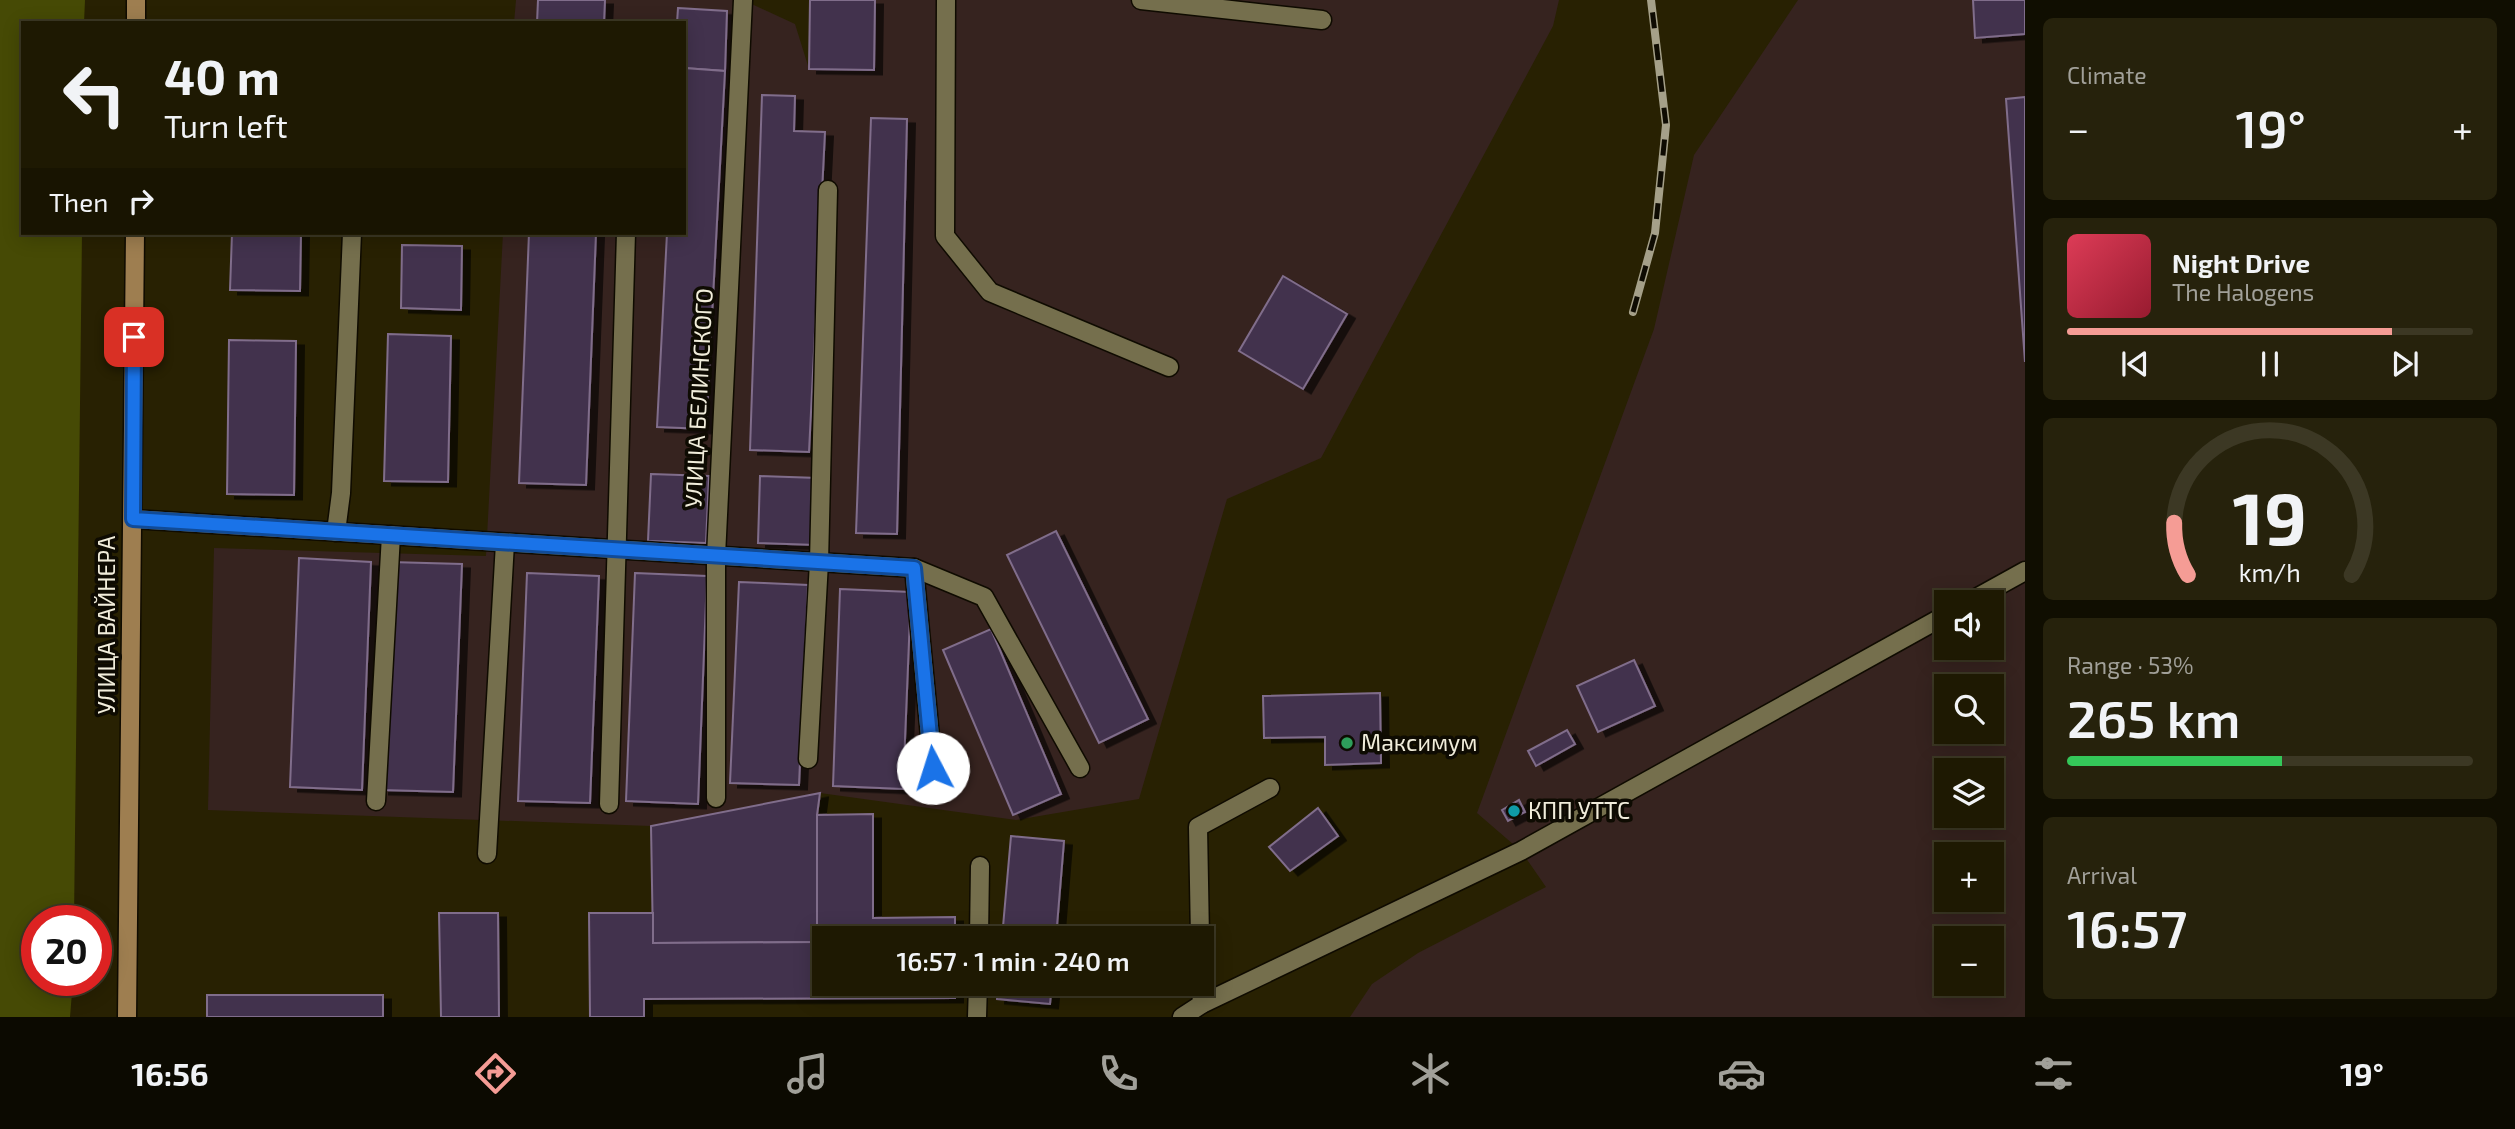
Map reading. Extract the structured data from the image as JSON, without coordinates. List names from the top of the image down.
{
  "streets": {
    "main road": ["УЛИЦА ВАЙНЕРА"],
    "street": ["УЛИЦА БЕЛИНСКОГО"]
  },
  "places": ["Максимум", "КПП УТТС"],
  "page": {
    "tile": [
      "Climate",
      ["Range · 53%", "265 km"],
      ["Arrival", "16:57"]
    ],
    "turn": ["40 m", "Turn left"],
    "heat": ["−", "19°", "+"],
    "then": "Then",
    "song": ["Night Drive", "The Halogens"],
    "map_buttons": ["+", "−"],
    "limit": "20",
    "trip": "16:57 · 1 min · 240 m",
    "tabs": ["16:56", "19°"],
    "gauge": ["19", "km/h"]
  }
}
